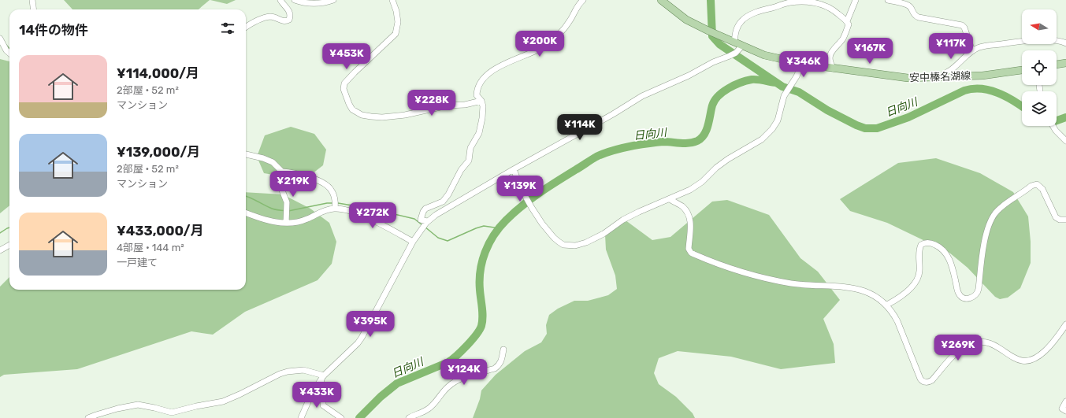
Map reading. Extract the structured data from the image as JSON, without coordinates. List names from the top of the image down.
{
  "streets": {
    "main road": ["安中榛名湖線"]
  },
  "water": ["日向川"],
  "north": "left",
  "page": {
    "heading": "14件の物件",
    "price": [
      "¥200K",
      "¥117K",
      "¥167K",
      "¥453K",
      "¥346K",
      "¥228K",
      "¥114K",
      "¥219K",
      "¥139K",
      "¥272K",
      "¥395K",
      "¥269K",
      "¥124K",
      "¥433K"
    ],
    "list": [
      {
        "name": "¥114,000/月",
        "note": "2部屋 · 52 m² · マンション"
      },
      {
        "name": "¥139,000/月",
        "note": "2部屋 · 52 m² · マンション"
      },
      {
        "name": "¥433,000/月",
        "note": "4部屋 · 144 m² · 一戸建て"
      }
    ]
  }
}
